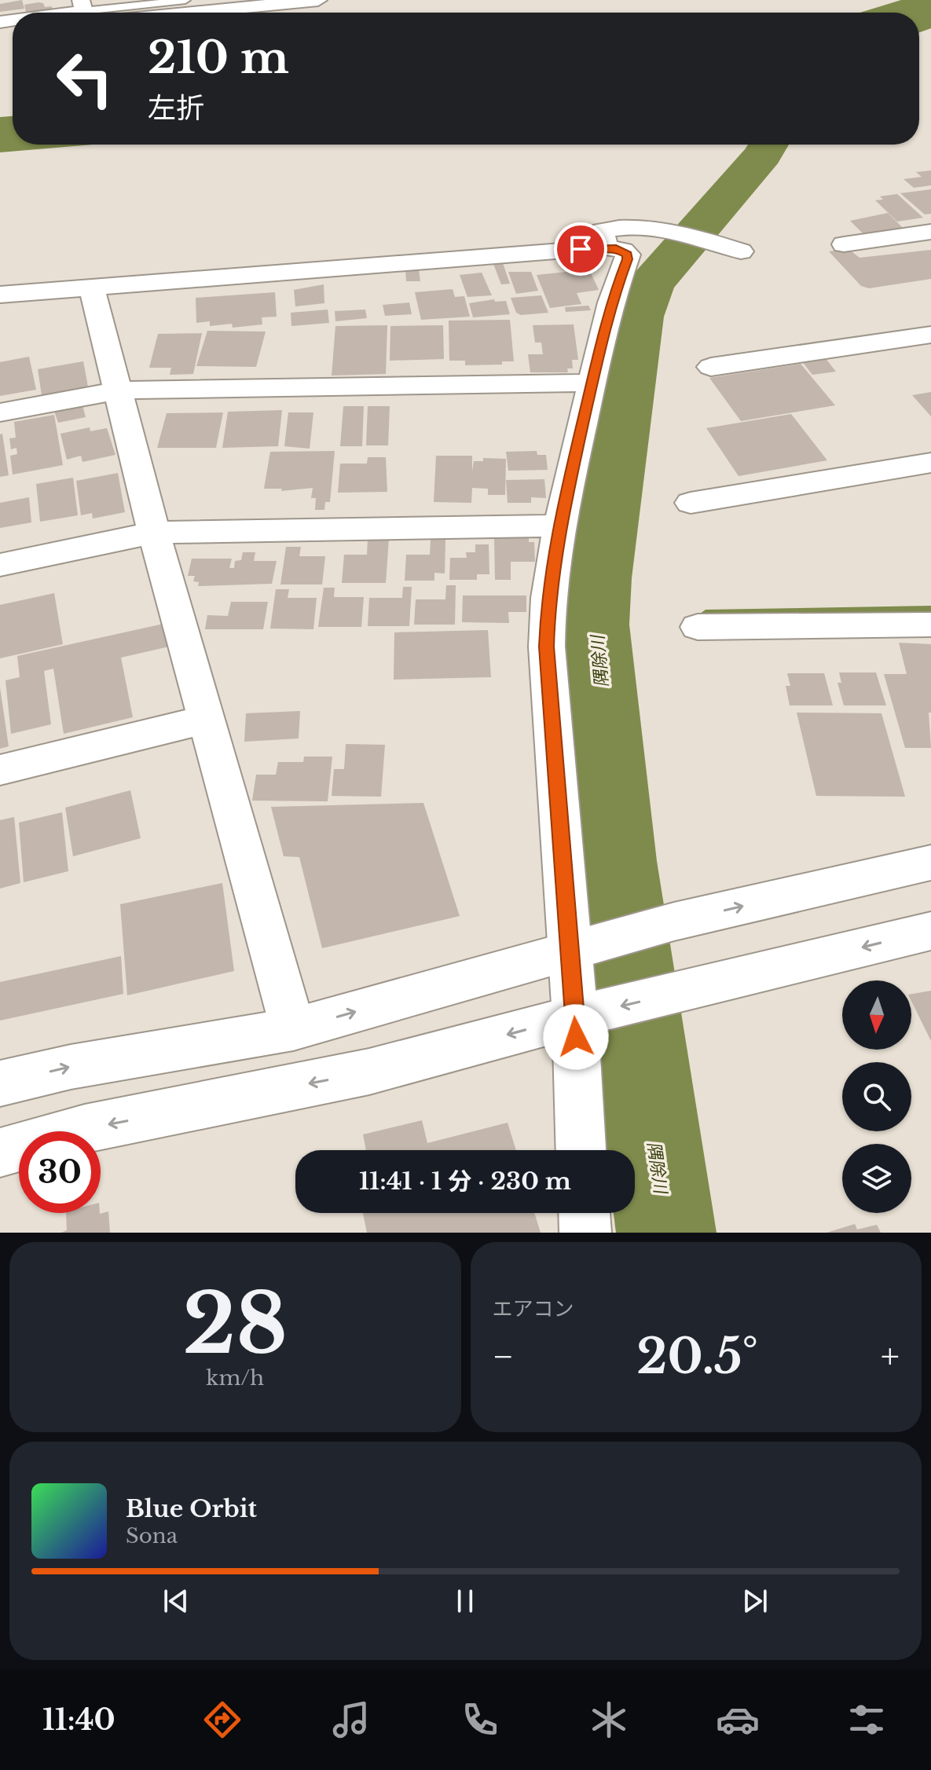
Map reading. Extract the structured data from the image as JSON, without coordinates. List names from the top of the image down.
{
  "water": ["隅除川"],
  "north": "bottom",
  "page": {
    "turn": ["210 m", "左折"],
    "limit": "30",
    "trip": "11:41 · 1 分 · 230 m",
    "tile": [
      ["28", "km/h"],
      "エアコン"
    ],
    "heat": ["−", "20.5°", "+"],
    "song": ["Blue Orbit", "Sona"],
    "tabs": "11:40"
  }
}
